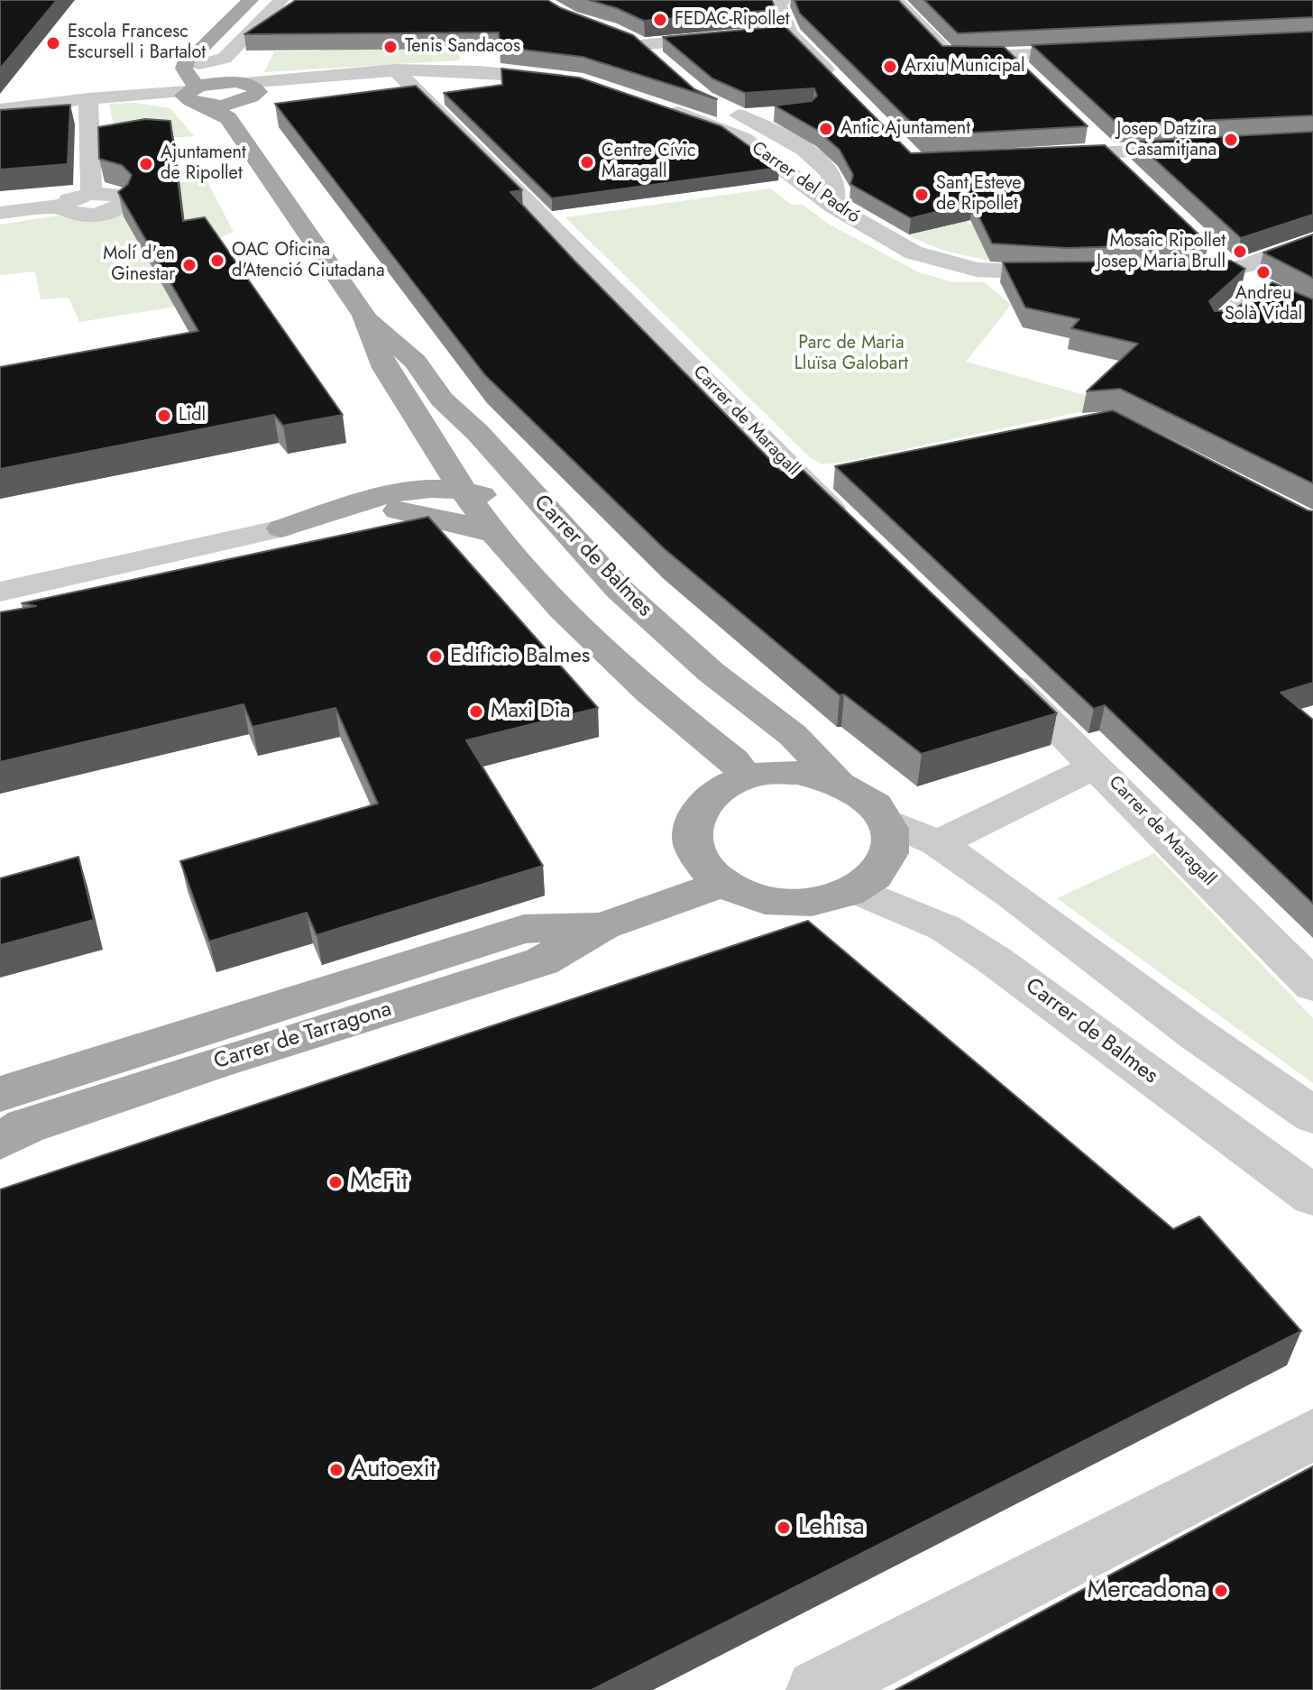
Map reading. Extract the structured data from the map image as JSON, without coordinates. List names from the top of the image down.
{
  "streets": {
    "main road": ["Carrer de Balmes", "Carrer de Tarragona"],
    "street": ["Carrer del Padró", "Carrer de Maragall"]
  },
  "crossings": [
    ["Carrer de Balmes", "Carrer de Tarragona"]
  ],
  "parks": ["Parc de Maria Lluïsa Galobart"],
  "places": [
    "FEDAC-Ripollet",
    "Escola Francesc Escursell i Bartalot",
    "Tenis Sandacos",
    "Arxiu Municipal",
    "Antic Ajuntament",
    "Josep Datzira Casamitjana",
    "Centre Cívic Maragall",
    "Ajuntament de Ripollet",
    "Sant Esteve de Ripollet",
    "Mosaic Ripollet Josep Maria Brull",
    "OAC Oficina d'Atenció Ciutadana",
    "Molí d'en Ginestar",
    "Andreu Solà Vidal",
    "Lidl",
    "Edificio Balmes",
    "Maxi Dia",
    "McFit",
    "Autoexit",
    "Lehisa",
    "Mercadona"
  ]
}
